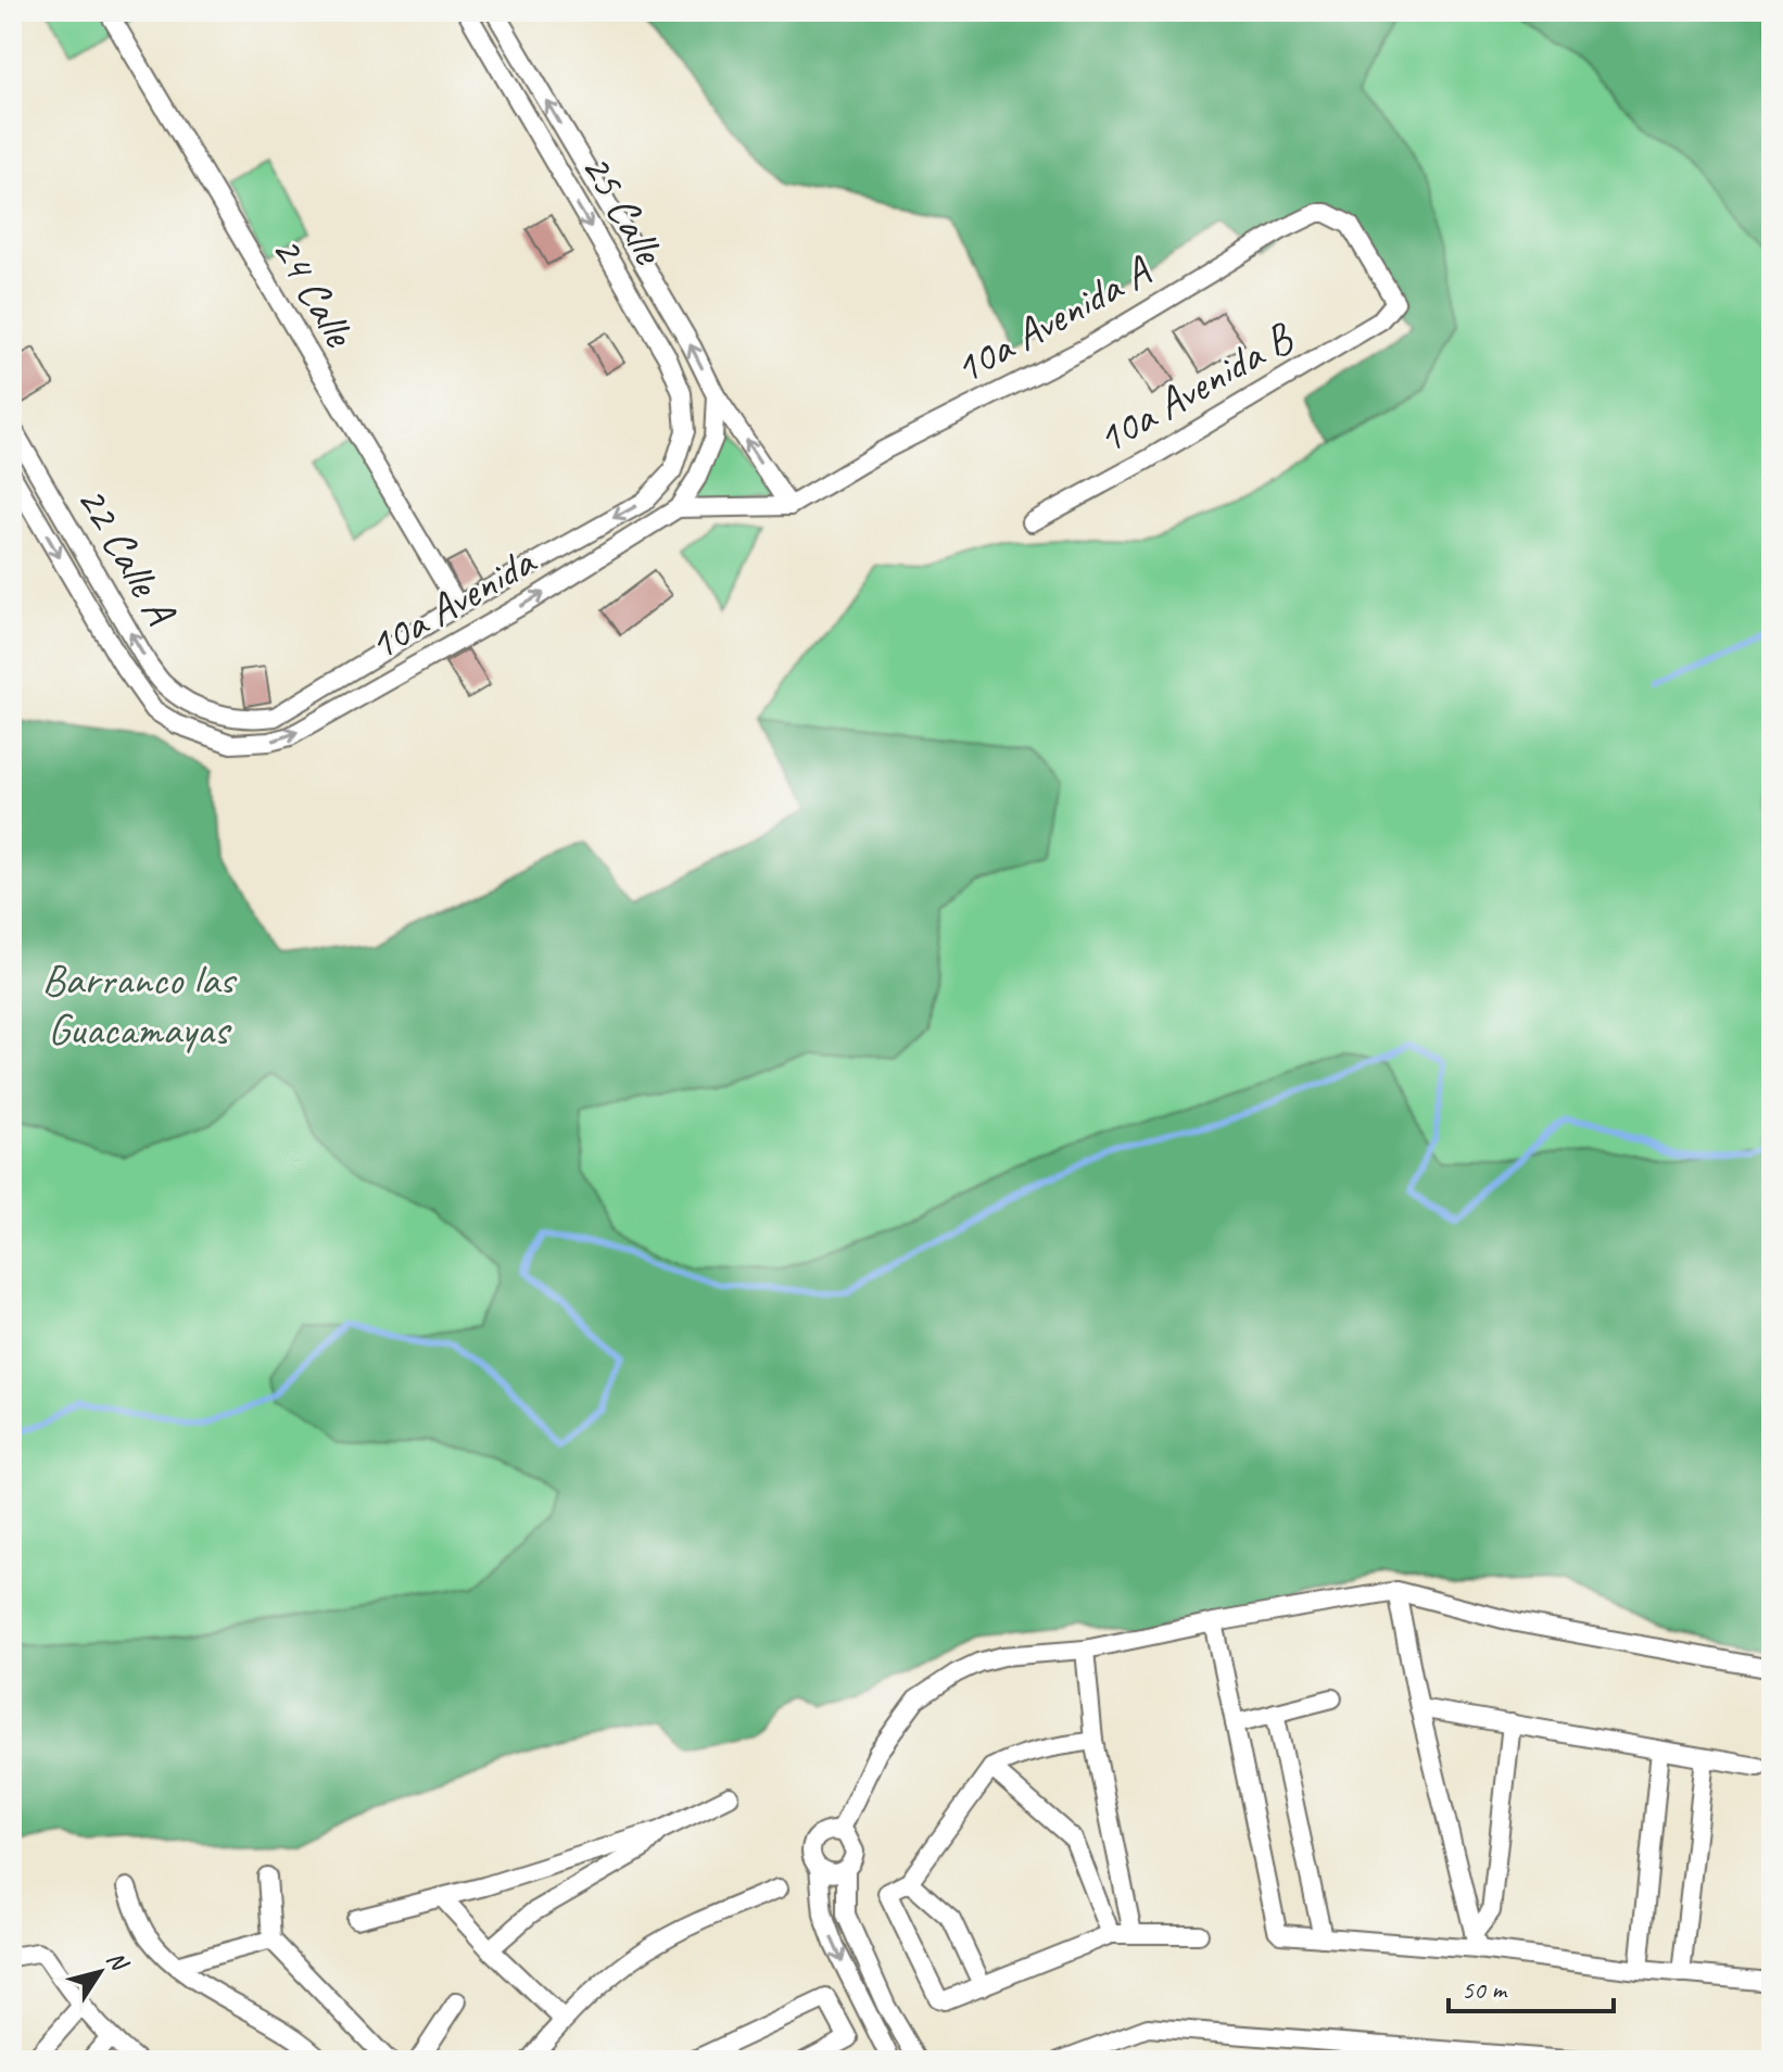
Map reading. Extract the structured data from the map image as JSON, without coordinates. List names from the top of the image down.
{
  "streets": {
    "street": [
      "25 Calle",
      "24 Calle",
      "10a Avenida A",
      "10a Avenida B",
      "22 Calle A",
      "10a Avenida"
    ]
  },
  "crossings": [
    ["25 Calle", "10a Avenida A"],
    ["25 Calle", "10a Avenida"],
    ["24 Calle", "10a Avenida"],
    ["10a Avenida A", "10a Avenida B"],
    ["22 Calle A", "10a Avenida"]
  ],
  "parks": ["Barranco las Guacamayas"],
  "scale_bar": "50 m",
  "north": "top right"
}
